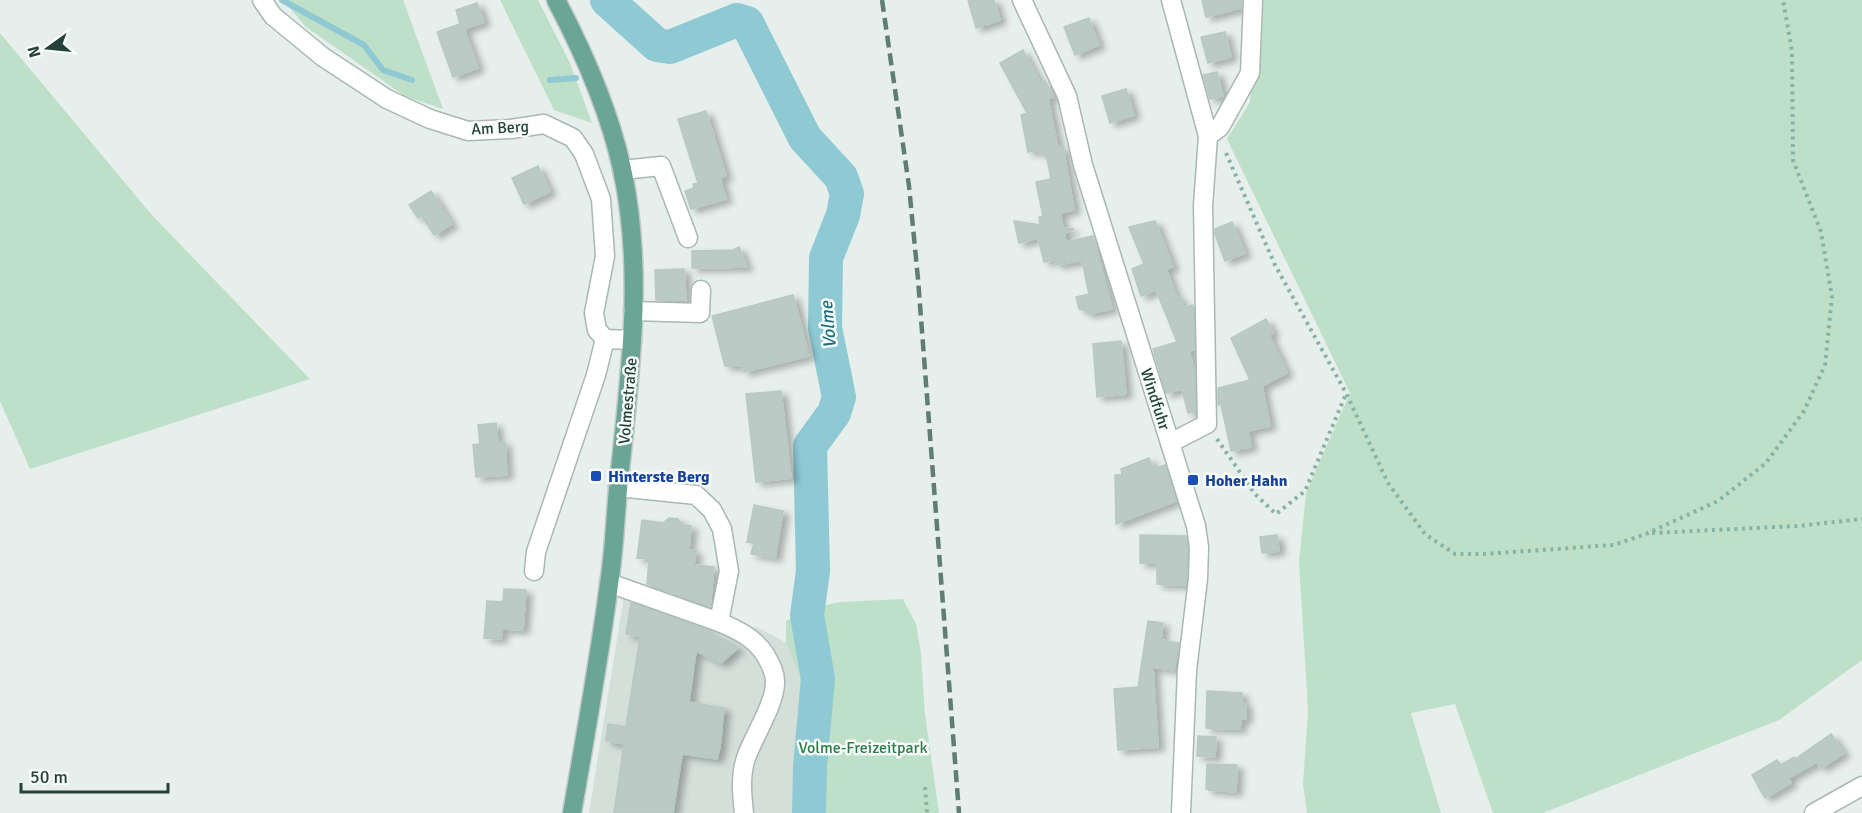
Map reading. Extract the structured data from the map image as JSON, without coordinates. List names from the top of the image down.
{
  "streets": {
    "main road": ["Volmestraße"],
    "street": ["Am Berg", "Windfuhr"]
  },
  "water": ["Volme"],
  "parks": ["Volme-Freizeitpark"],
  "places": {
    "transit": ["Hinterste Berg", "Hoher Hahn"]
  },
  "scale_bar": "50 m",
  "north": "left"
}
